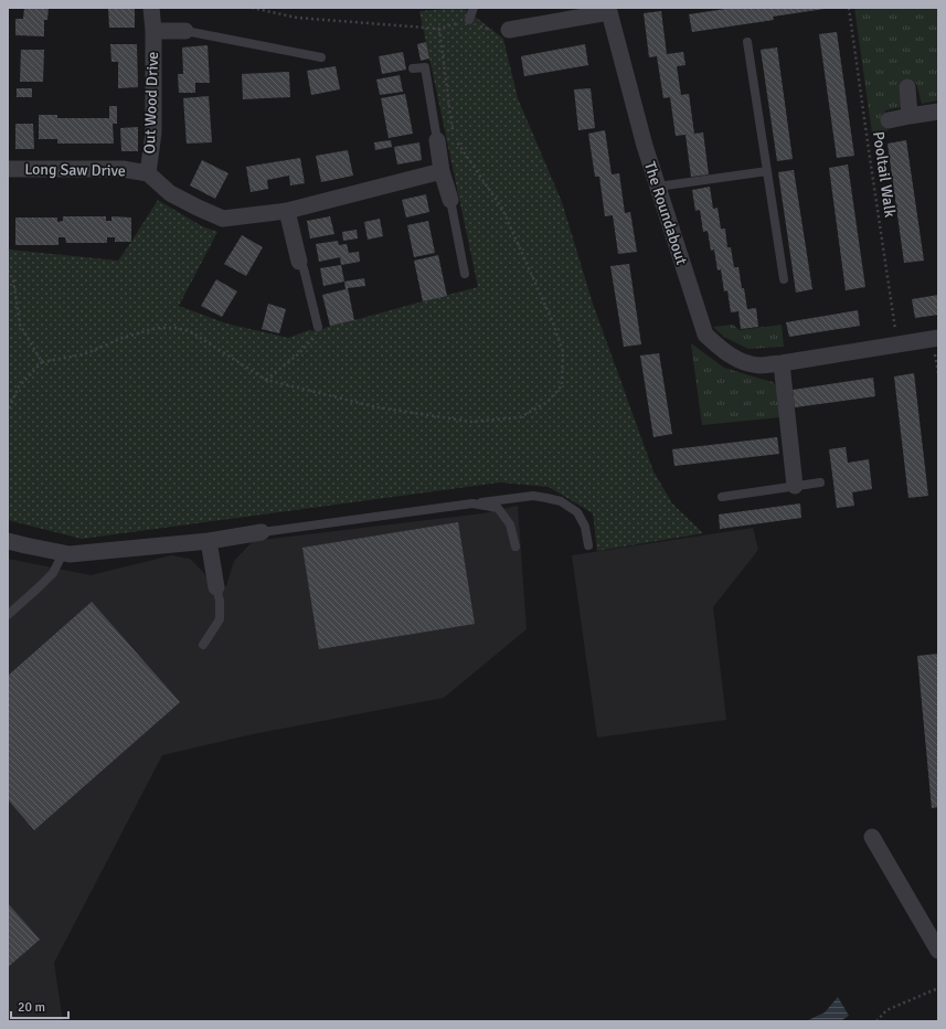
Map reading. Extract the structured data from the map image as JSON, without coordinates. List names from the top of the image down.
{
  "streets": {
    "street": ["Out Wood Drive", "Long Saw Drive", "The Roundabout"],
    "path": ["Pooltail Walk"]
  },
  "crossings": [
    ["Out Wood Drive", "Long Saw Drive"],
    ["Pooltail Walk", "The Roundabout"]
  ],
  "scale_bar": "20 m"
}
